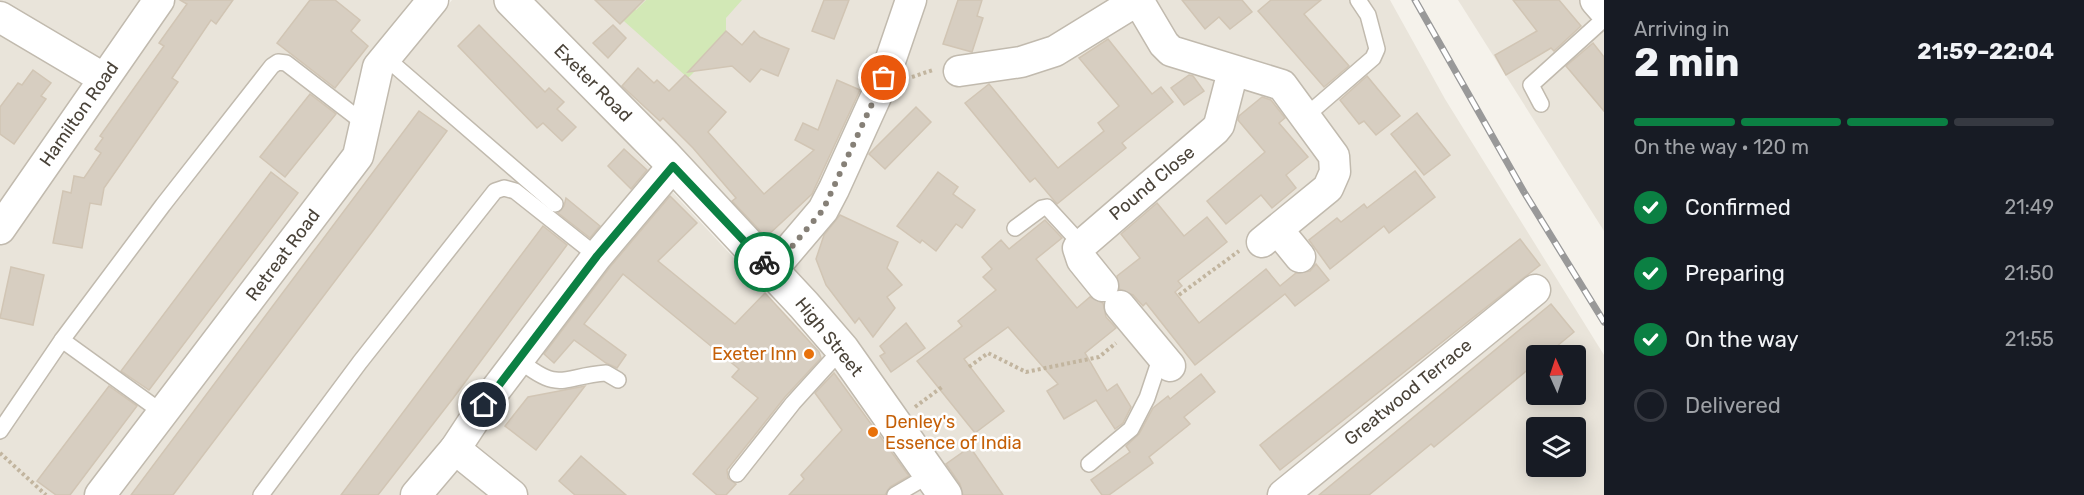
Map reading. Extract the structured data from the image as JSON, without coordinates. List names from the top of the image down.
{
  "streets": {
    "street": [
      "Exeter Road",
      "Hamilton Road",
      "Pound Close",
      "Retreat Road",
      "High Street",
      "Greatwood Terrace"
    ]
  },
  "crossings": [
    ["Exeter Road", "High Street"]
  ],
  "places": ["Exeter Inn", "Denley's Essence of India"],
  "north": "top",
  "page": {
    "heading": ["2 min", "Arriving in", "21:59–22:04"],
    "bar": "On the way · 120 m",
    "list": [
      ["Confirmed", "21:49"],
      ["Preparing", "21:50"],
      ["On the way", "21:55"],
      "Delivered"
    ]
  }
}
